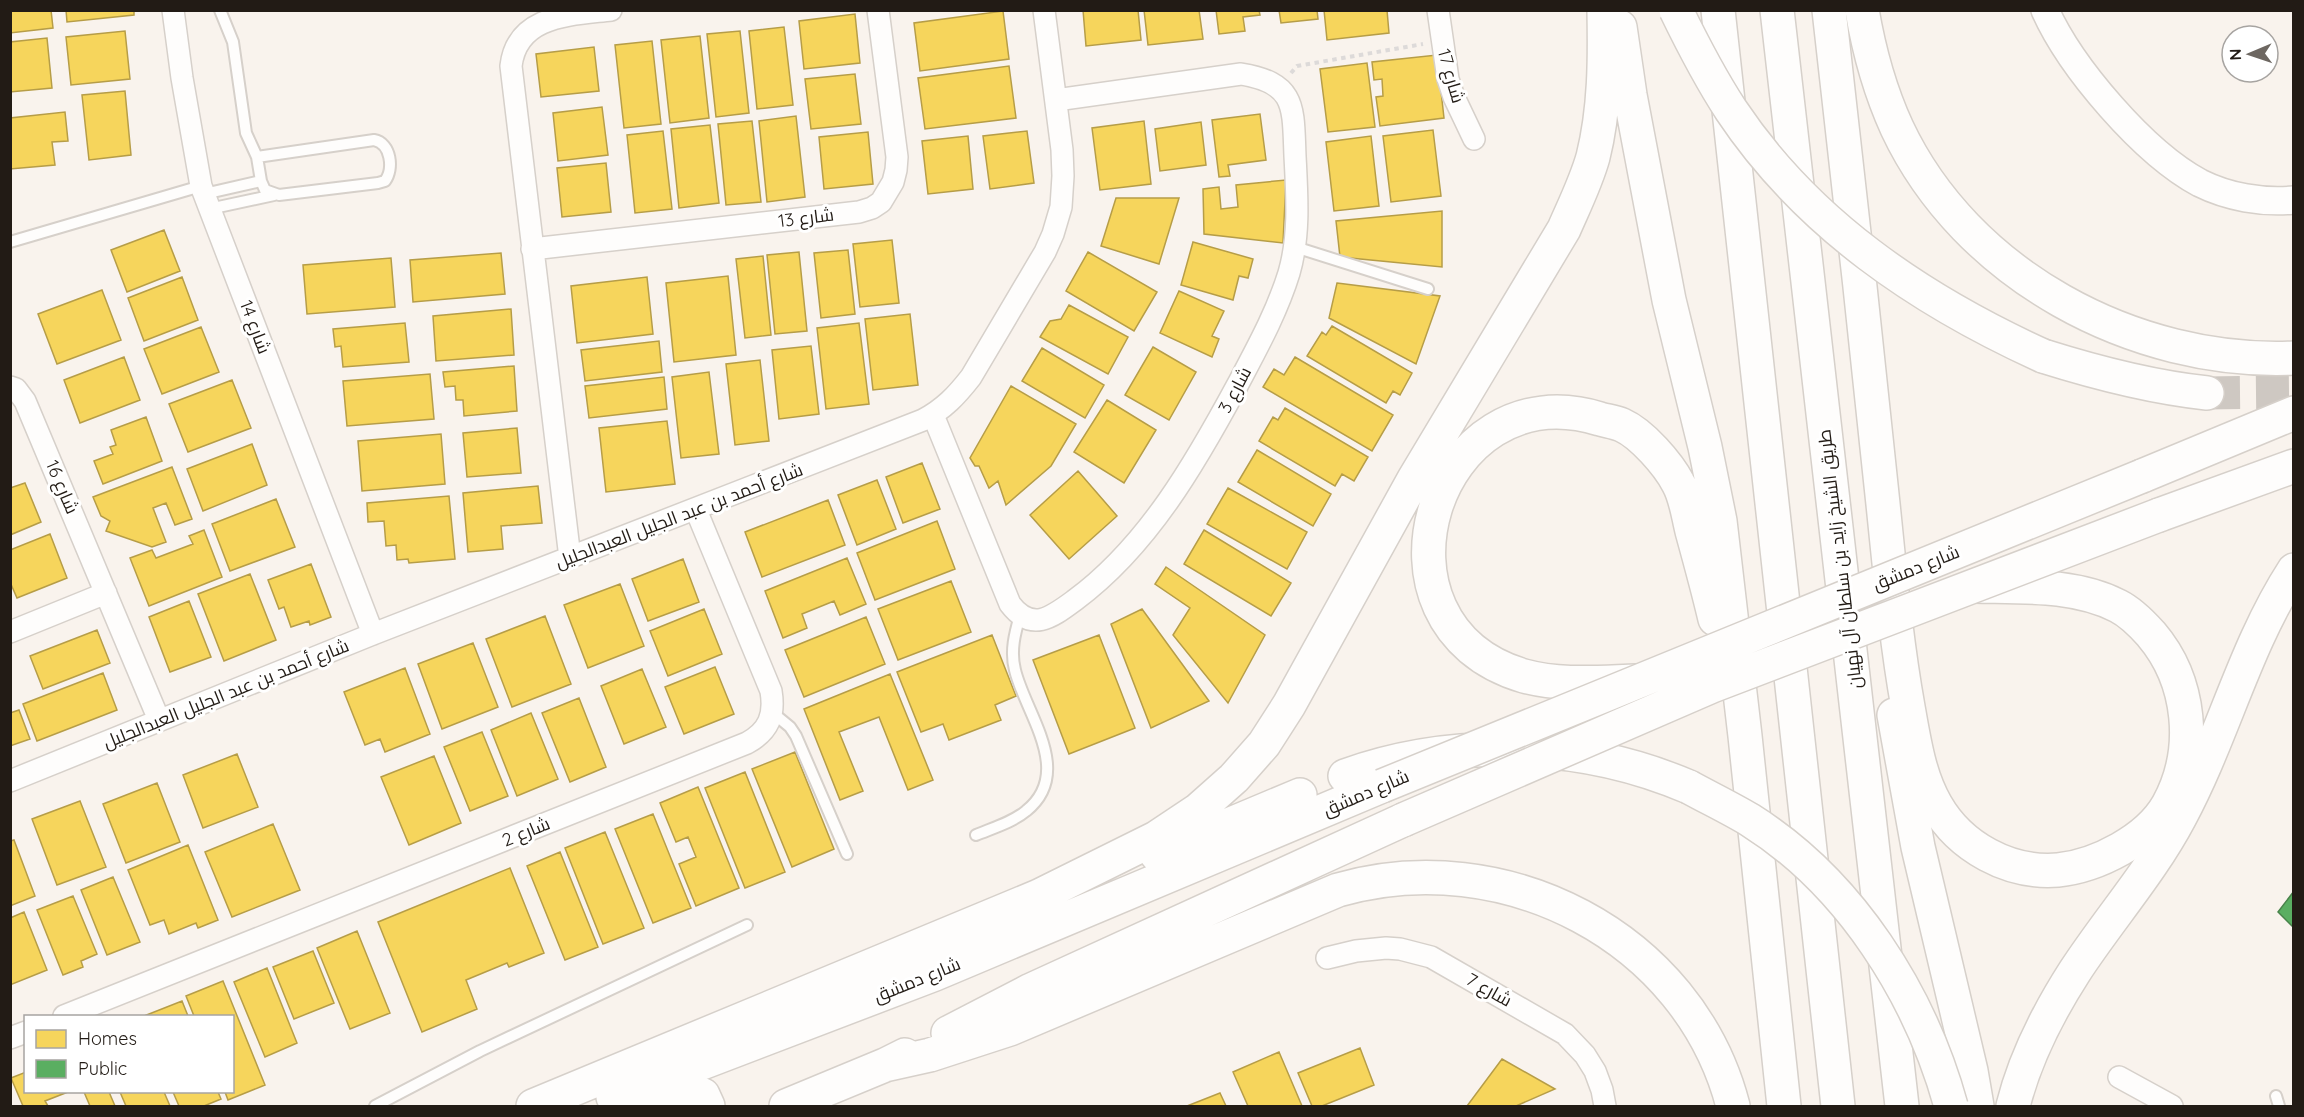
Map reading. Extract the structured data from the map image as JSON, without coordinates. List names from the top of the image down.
{
  "streets": {
    "main road": ["طريق الشيخ زايد بن سلطان آل نهيان", "شارع دمشق"],
    "street": [
      "شارع 17",
      "شارع 13",
      "شارع 14",
      "شارع 3",
      "شارع 16",
      "شارع أحمد بن عبد الجليل العبدالجليل",
      "شارع 2",
      "شارع 7"
    ]
  },
  "crossings": [
    ["شارع 14", "شارع أحمد بن عبد الجليل العبدالجليل"],
    ["شارع 16", "شارع أحمد بن عبد الجليل العبدالجليل"]
  ],
  "legend": ["Homes", "Public"],
  "north": "left"
}
